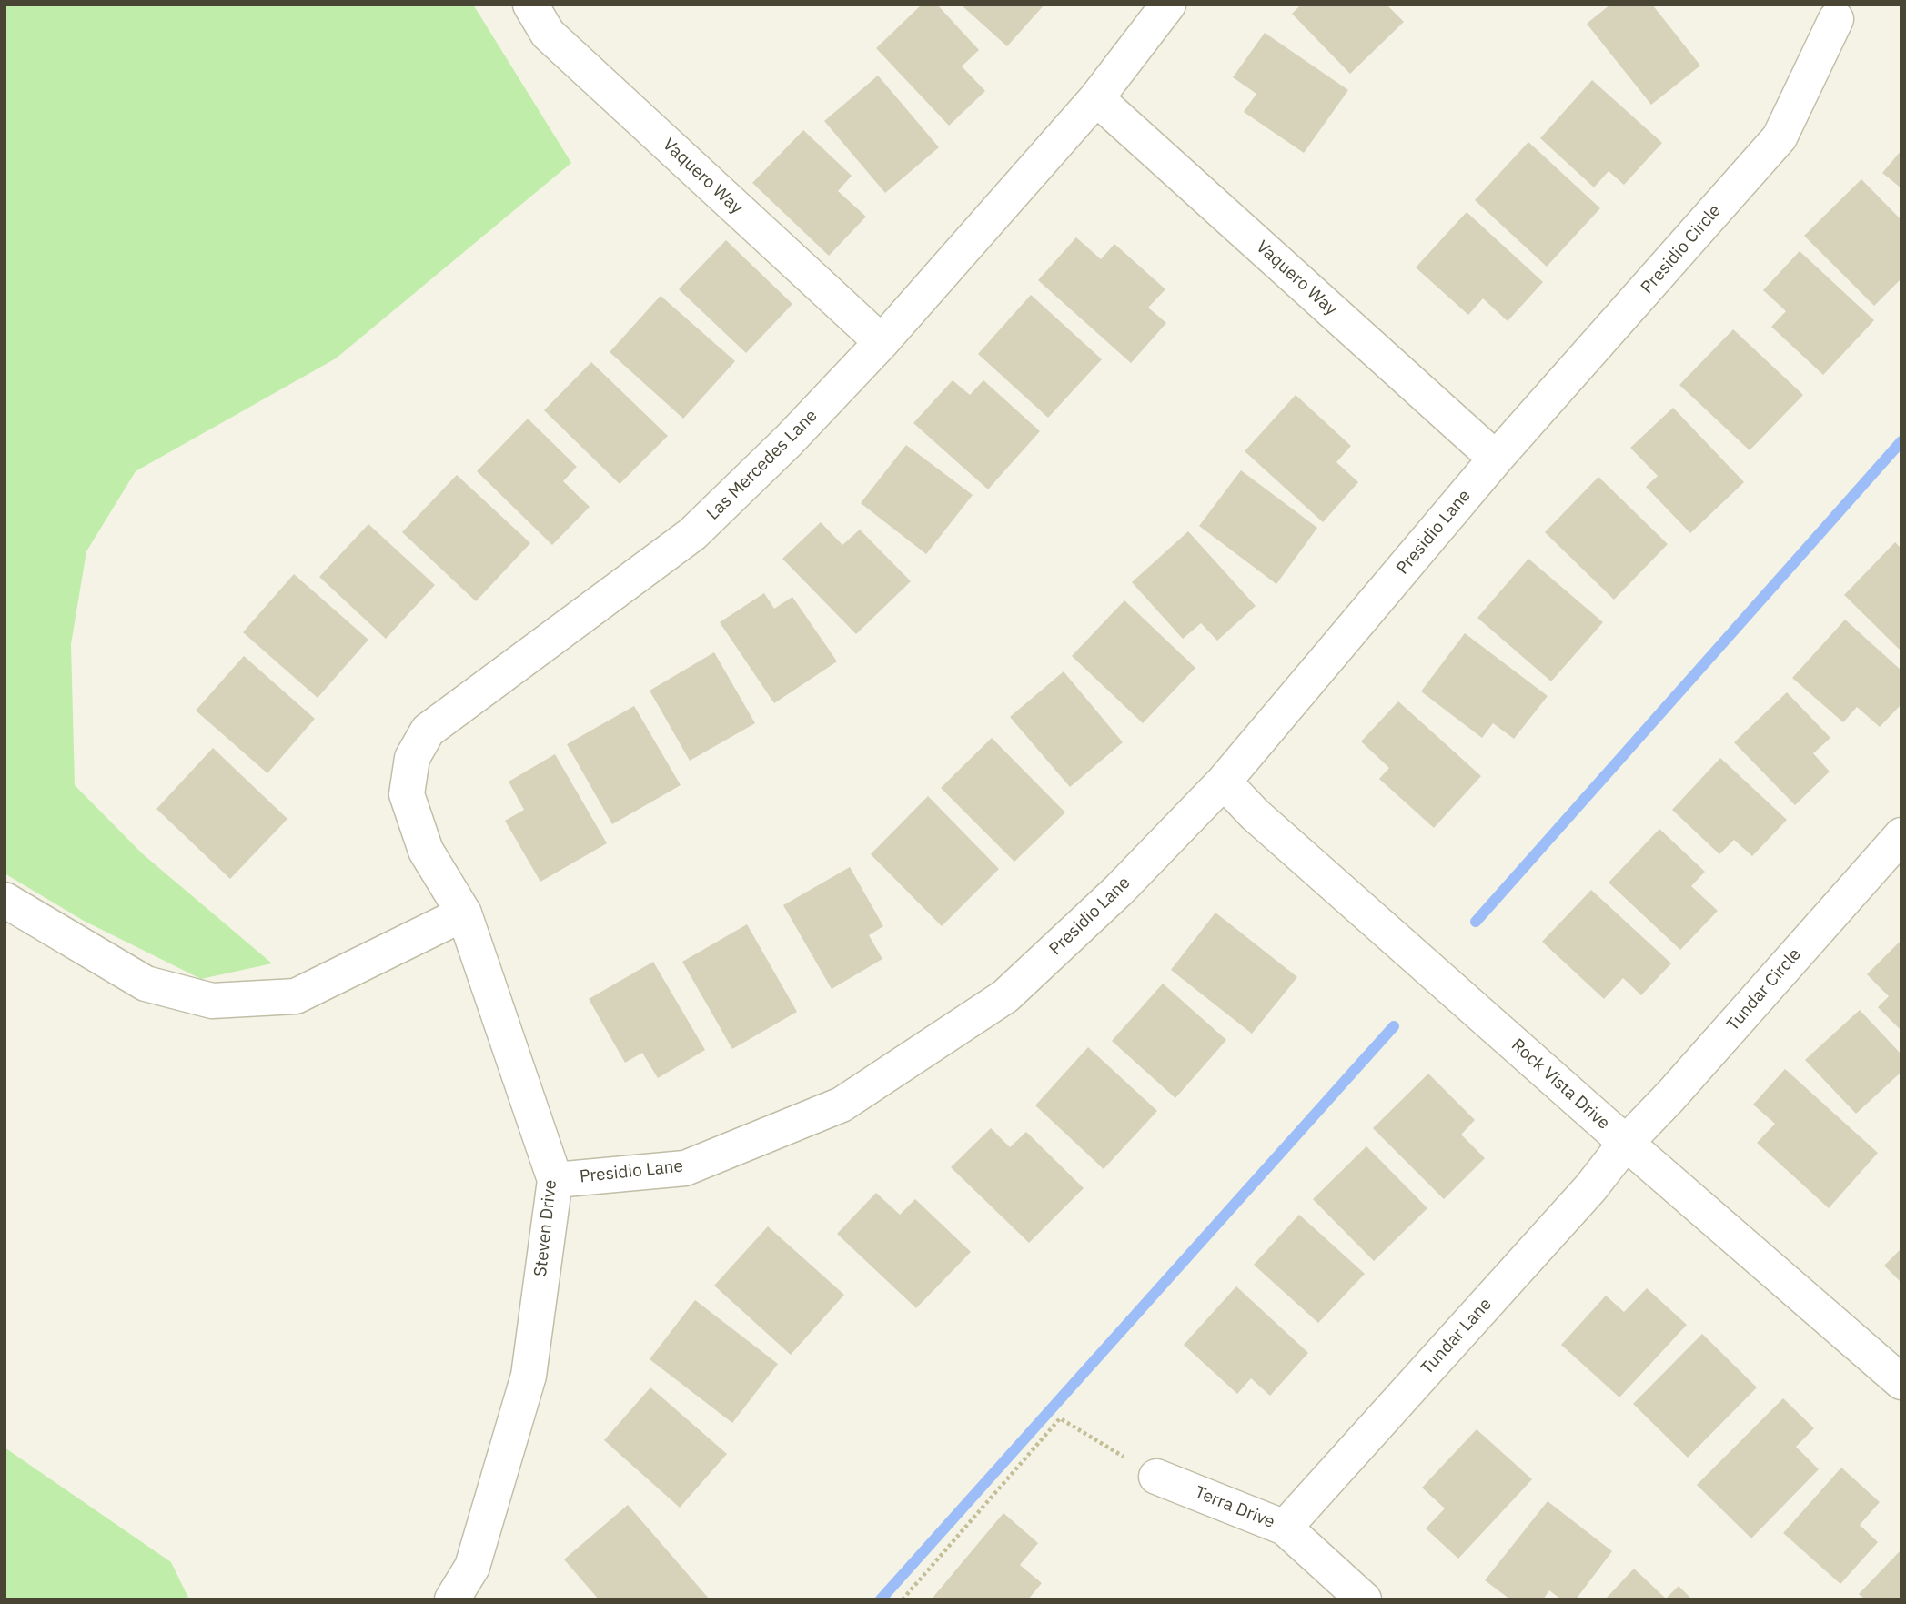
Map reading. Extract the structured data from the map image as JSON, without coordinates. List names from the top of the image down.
{
  "streets": {
    "street": [
      "Vaquero Way",
      "Presidio Circle",
      "Las Mercedes Lane",
      "Presidio Lane",
      "Tundar Circle",
      "Rock Vista Drive",
      "Steven Drive",
      "Tundar Lane",
      "Terra Drive"
    ]
  },
  "crossings": [
    ["Vaquero Way", "Presidio Circle"],
    ["Vaquero Way", "Las Mercedes Lane"],
    ["Vaquero Way", "Presidio Lane"],
    ["Presidio Circle", "Presidio Lane"],
    ["Las Mercedes Lane", "Steven Drive"],
    ["Presidio Lane", "Rock Vista Drive"],
    ["Presidio Lane", "Steven Drive"],
    ["Tundar Circle", "Rock Vista Drive"],
    ["Tundar Circle", "Tundar Lane"],
    ["Rock Vista Drive", "Tundar Lane"],
    ["Tundar Lane", "Terra Drive"]
  ]
}
